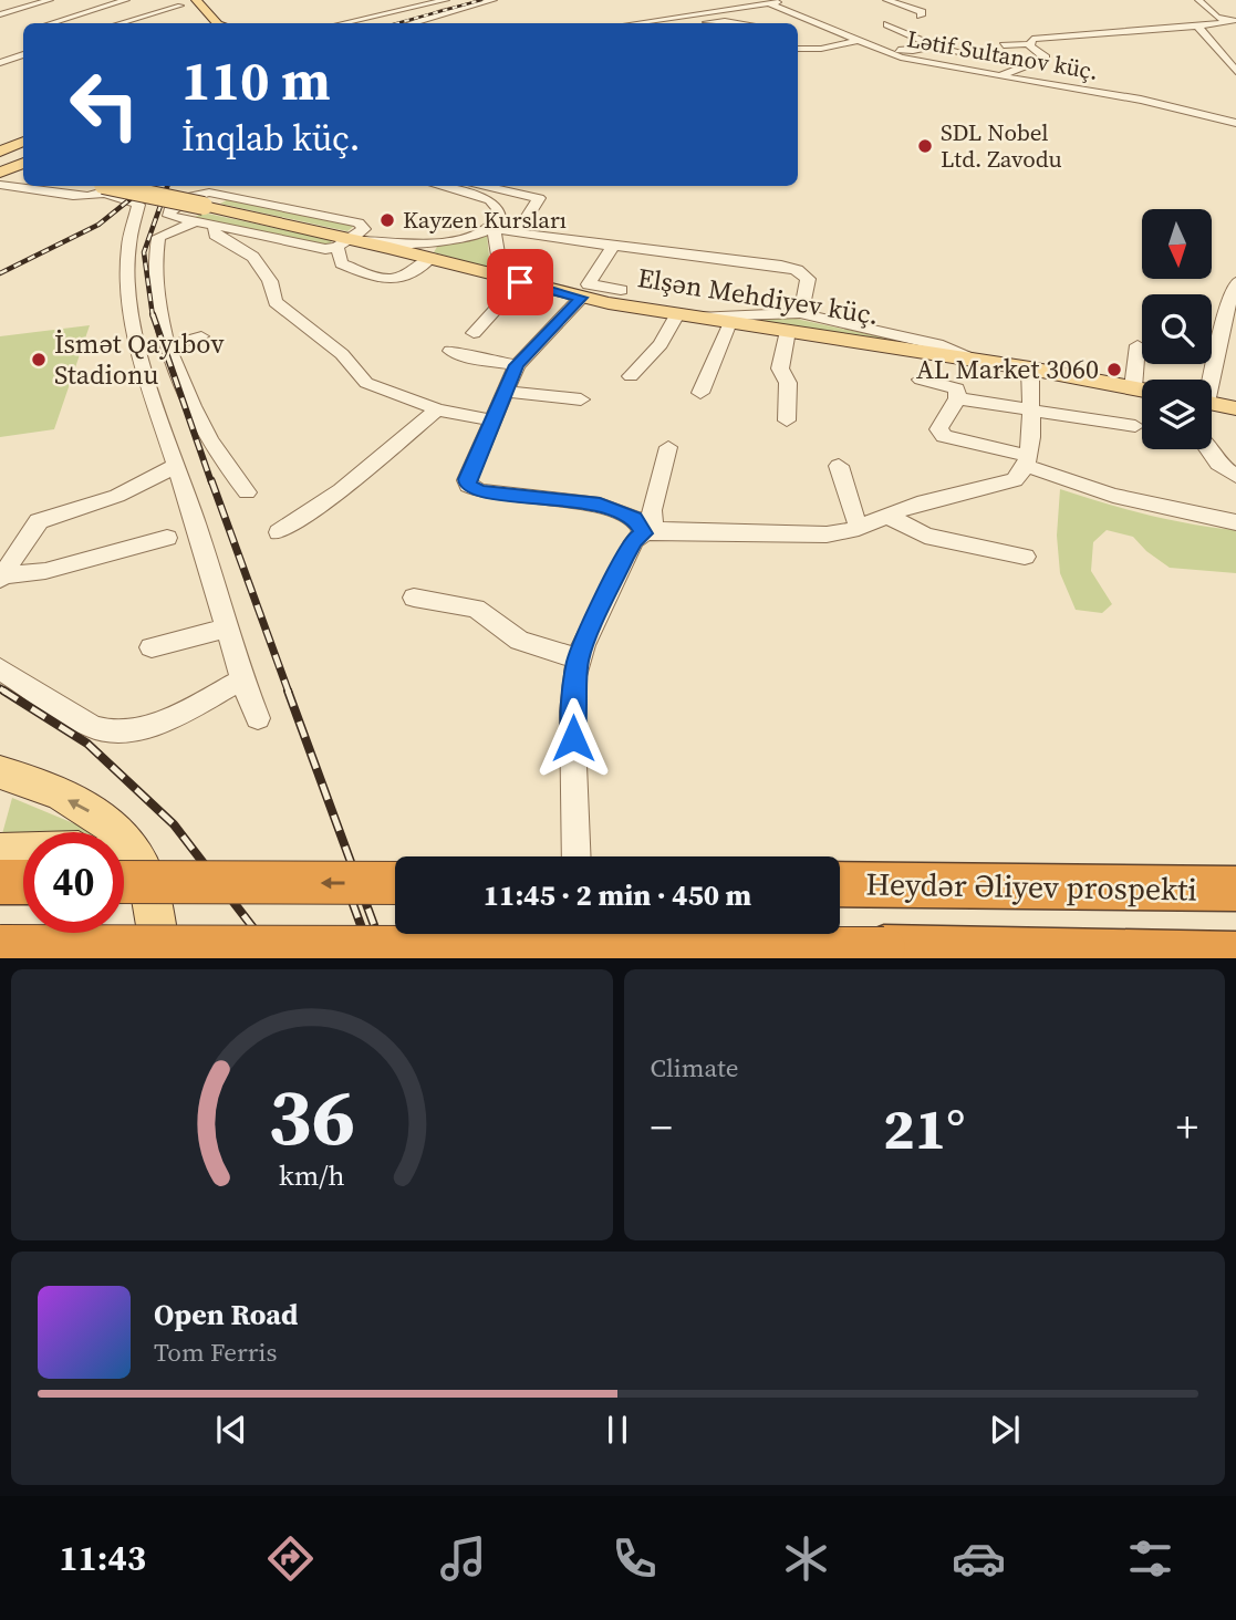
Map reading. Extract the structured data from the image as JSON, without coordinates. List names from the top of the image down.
{
  "streets": {
    "highway": ["Heydər Əliyev prospekti"],
    "main road": ["Elşən Mehdiyev küç."],
    "street": ["Lətif Sultanov küç."]
  },
  "places": [
    "SDL Nobel Ltd. Zavodu",
    "Kayzen Kursları",
    "İsmət Qayıbov Stadionu",
    "AL Market 3060"
  ],
  "north": "bottom",
  "page": {
    "turn": ["110 m", "İnqlab küç."],
    "limit": "40",
    "trip": "11:45 · 2 min · 450 m",
    "tile": "Climate",
    "heat": ["−", "21°", "+"],
    "song": ["Open Road", "Tom Ferris"],
    "tabs": "11:43",
    "gauge": ["36", "km/h"]
  }
}
